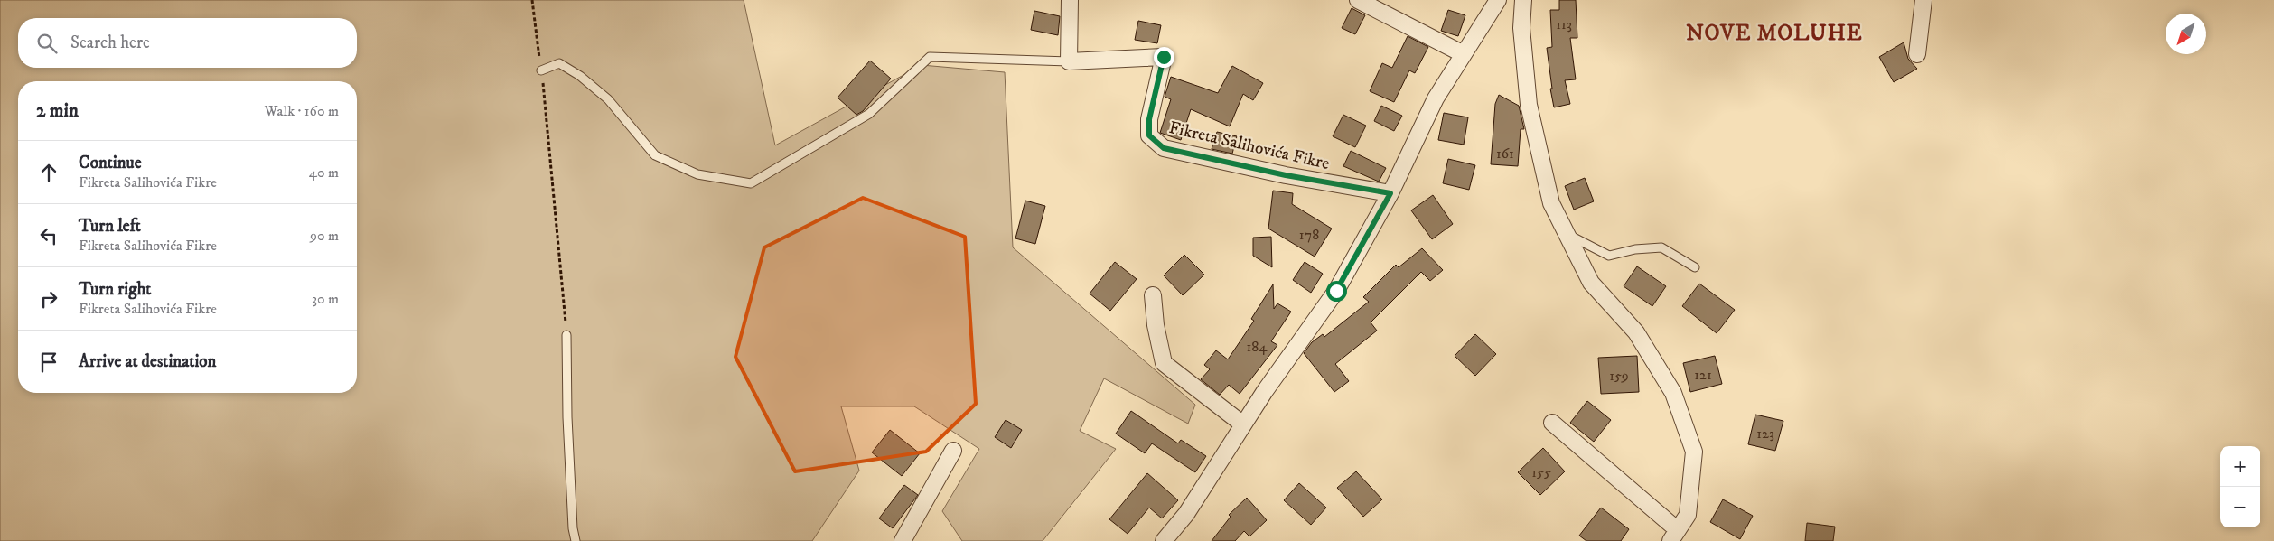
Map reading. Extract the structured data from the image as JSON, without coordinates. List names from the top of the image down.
{
  "streets": {
    "street": ["Fikreta Salihovića Fikre"]
  },
  "districts": ["NOVE MOLUHE"],
  "house_numbers": [
    "113",
    "161",
    "178",
    "184",
    "121",
    "159",
    "123",
    "155"
  ],
  "north": "bottom left",
  "page": {
    "search": "Search here",
    "heading": ["2 min", "Walk · 160 m"],
    "list": [
      ["Continue", "Fikreta Salihovića Fikre", "40 m"],
      ["Turn left", "Fikreta Salihovića Fikre", "90 m"],
      ["Turn right", "Fikreta Salihovića Fikre", "30 m"],
      "Arrive at destination"
    ],
    "map_buttons": ["+", "−"]
  }
}
